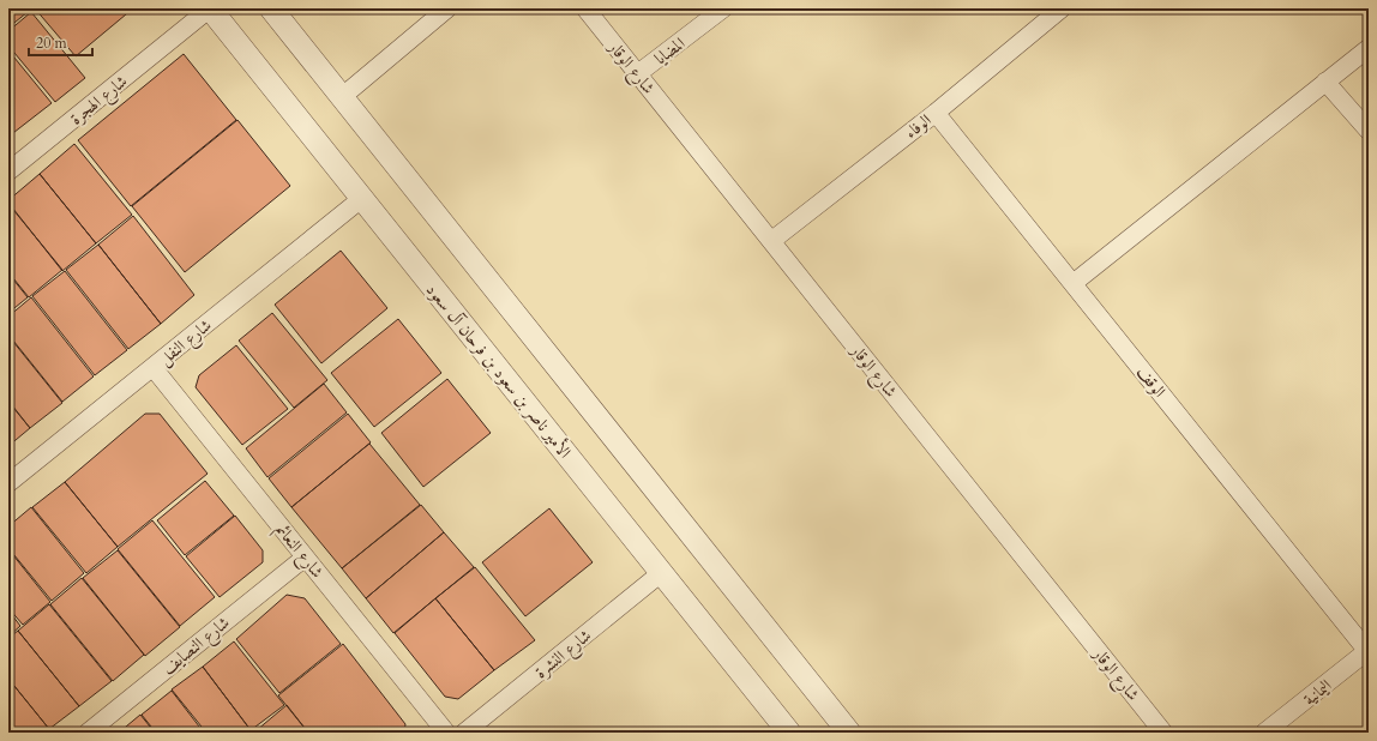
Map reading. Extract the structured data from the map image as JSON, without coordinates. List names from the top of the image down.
{
  "streets": {
    "street": [
      "المضايا",
      "شارع الوقار",
      "شارع الهجرة",
      "الوفاء",
      "شارع النفل",
      "الأمير ناصر بن سعود بن فرحان آل سعود",
      "الوقف",
      "شارع النعائم",
      "شارع النصايف",
      "شارع النشرة",
      "اليمانية"
    ]
  },
  "crossings": [
    ["المضايا", "شارع الوقار"],
    ["شارع الوقار", "الوفاء"],
    ["شارع الهجرة", "الأمير ناصر بن سعود بن فرحان آل سعود"],
    ["الوفاء", "الوقف"],
    ["شارع النفل", "الأمير ناصر بن سعود بن فرحان آل سعود"],
    ["شارع النفل", "شارع النعائم"],
    ["الأمير ناصر بن سعود بن فرحان آل سعود", "شارع النشرة"],
    ["الوقف", "اليمانية"],
    ["شارع النعائم", "شارع النصايف"]
  ],
  "scale_bar": "20 m"
}
